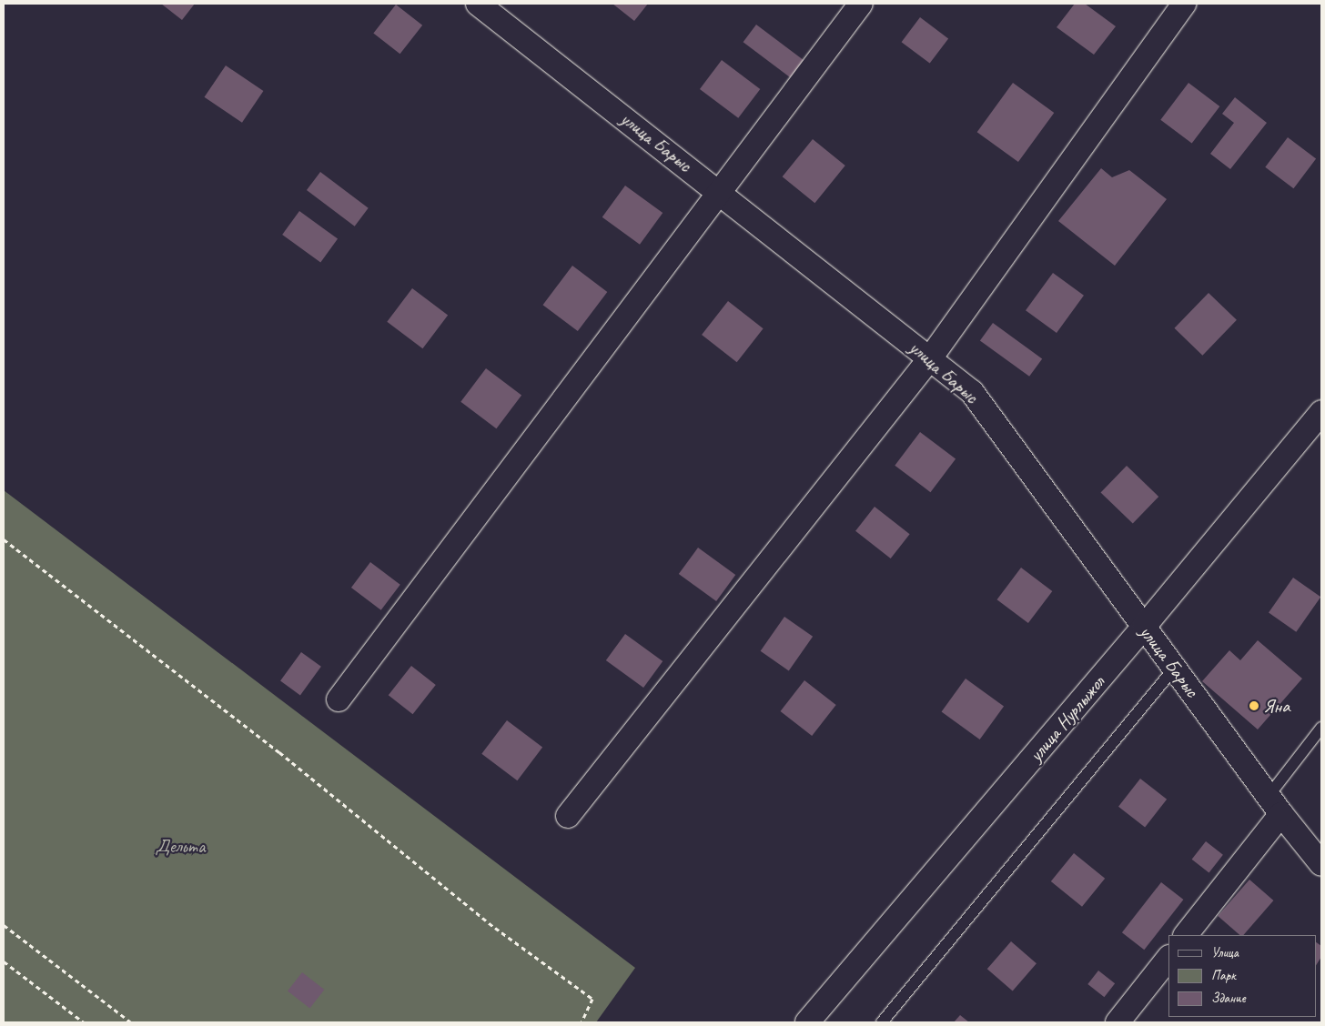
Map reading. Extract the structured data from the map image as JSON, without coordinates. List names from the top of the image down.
{
  "streets": {
    "street": ["улица Барыс", "улица Нурлыжол"]
  },
  "crossings": [
    ["улица Барыс", "улица Нурлыжол"]
  ],
  "parks": ["Дельта"],
  "places": ["Яна"],
  "legend": ["Улица", "Парк", "Здание"]
}
